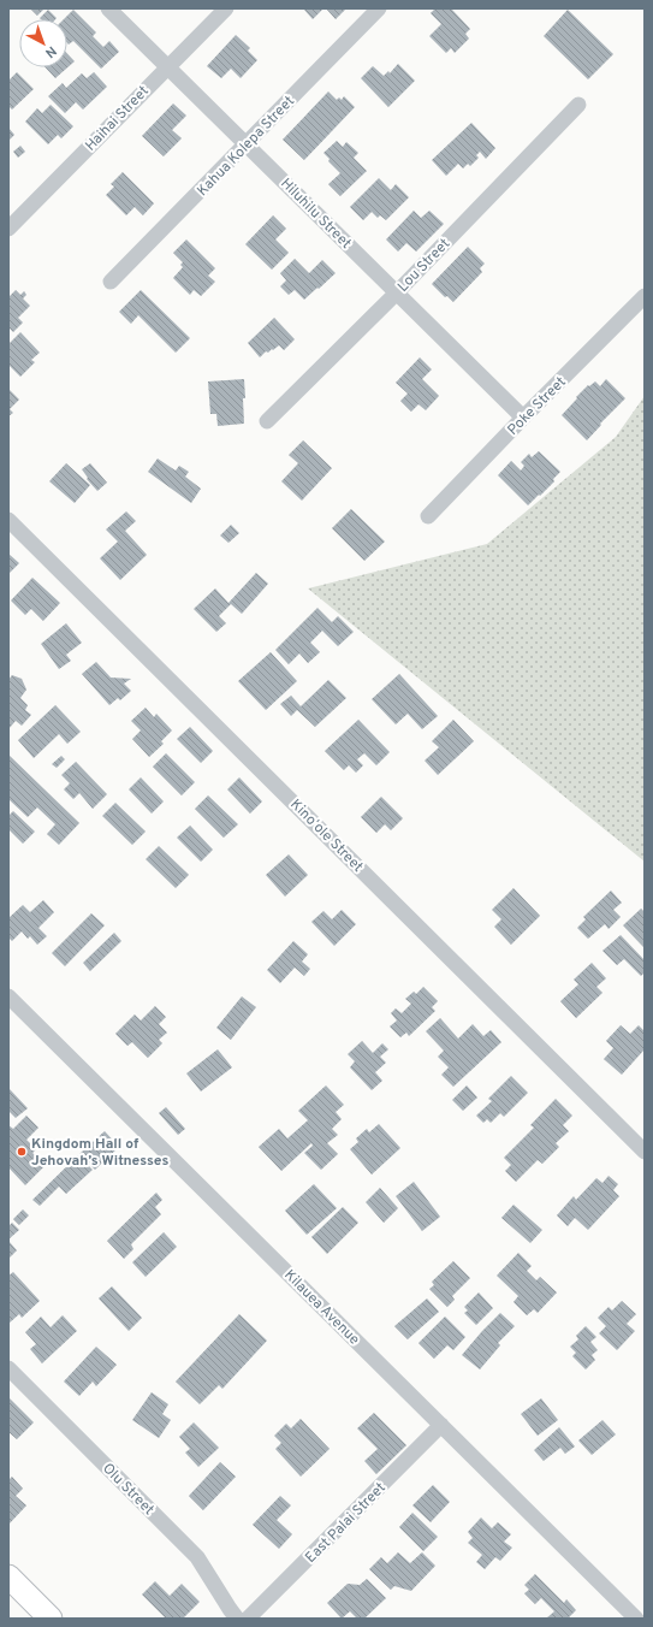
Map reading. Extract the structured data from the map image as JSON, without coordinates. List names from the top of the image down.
{
  "streets": {
    "street": [
      "Haihai Street",
      "Kahua Kolepa Street",
      "Hiluhilu Street",
      "Lou Street",
      "Poke Street",
      "Kinoʻole Street",
      "Kilauea Avenue",
      "Olu Street",
      "East Palai Street"
    ]
  },
  "crossings": [
    ["Haihai Street", "Hiluhilu Street"],
    ["Kahua Kolepa Street", "Hiluhilu Street"],
    ["Hiluhilu Street", "Lou Street"],
    ["Hiluhilu Street", "Poke Street"],
    ["Kilauea Avenue", "East Palai Street"]
  ],
  "places": ["Kingdom Hall of Jehovah’s Witnesses"],
  "north": "bottom right"
}
